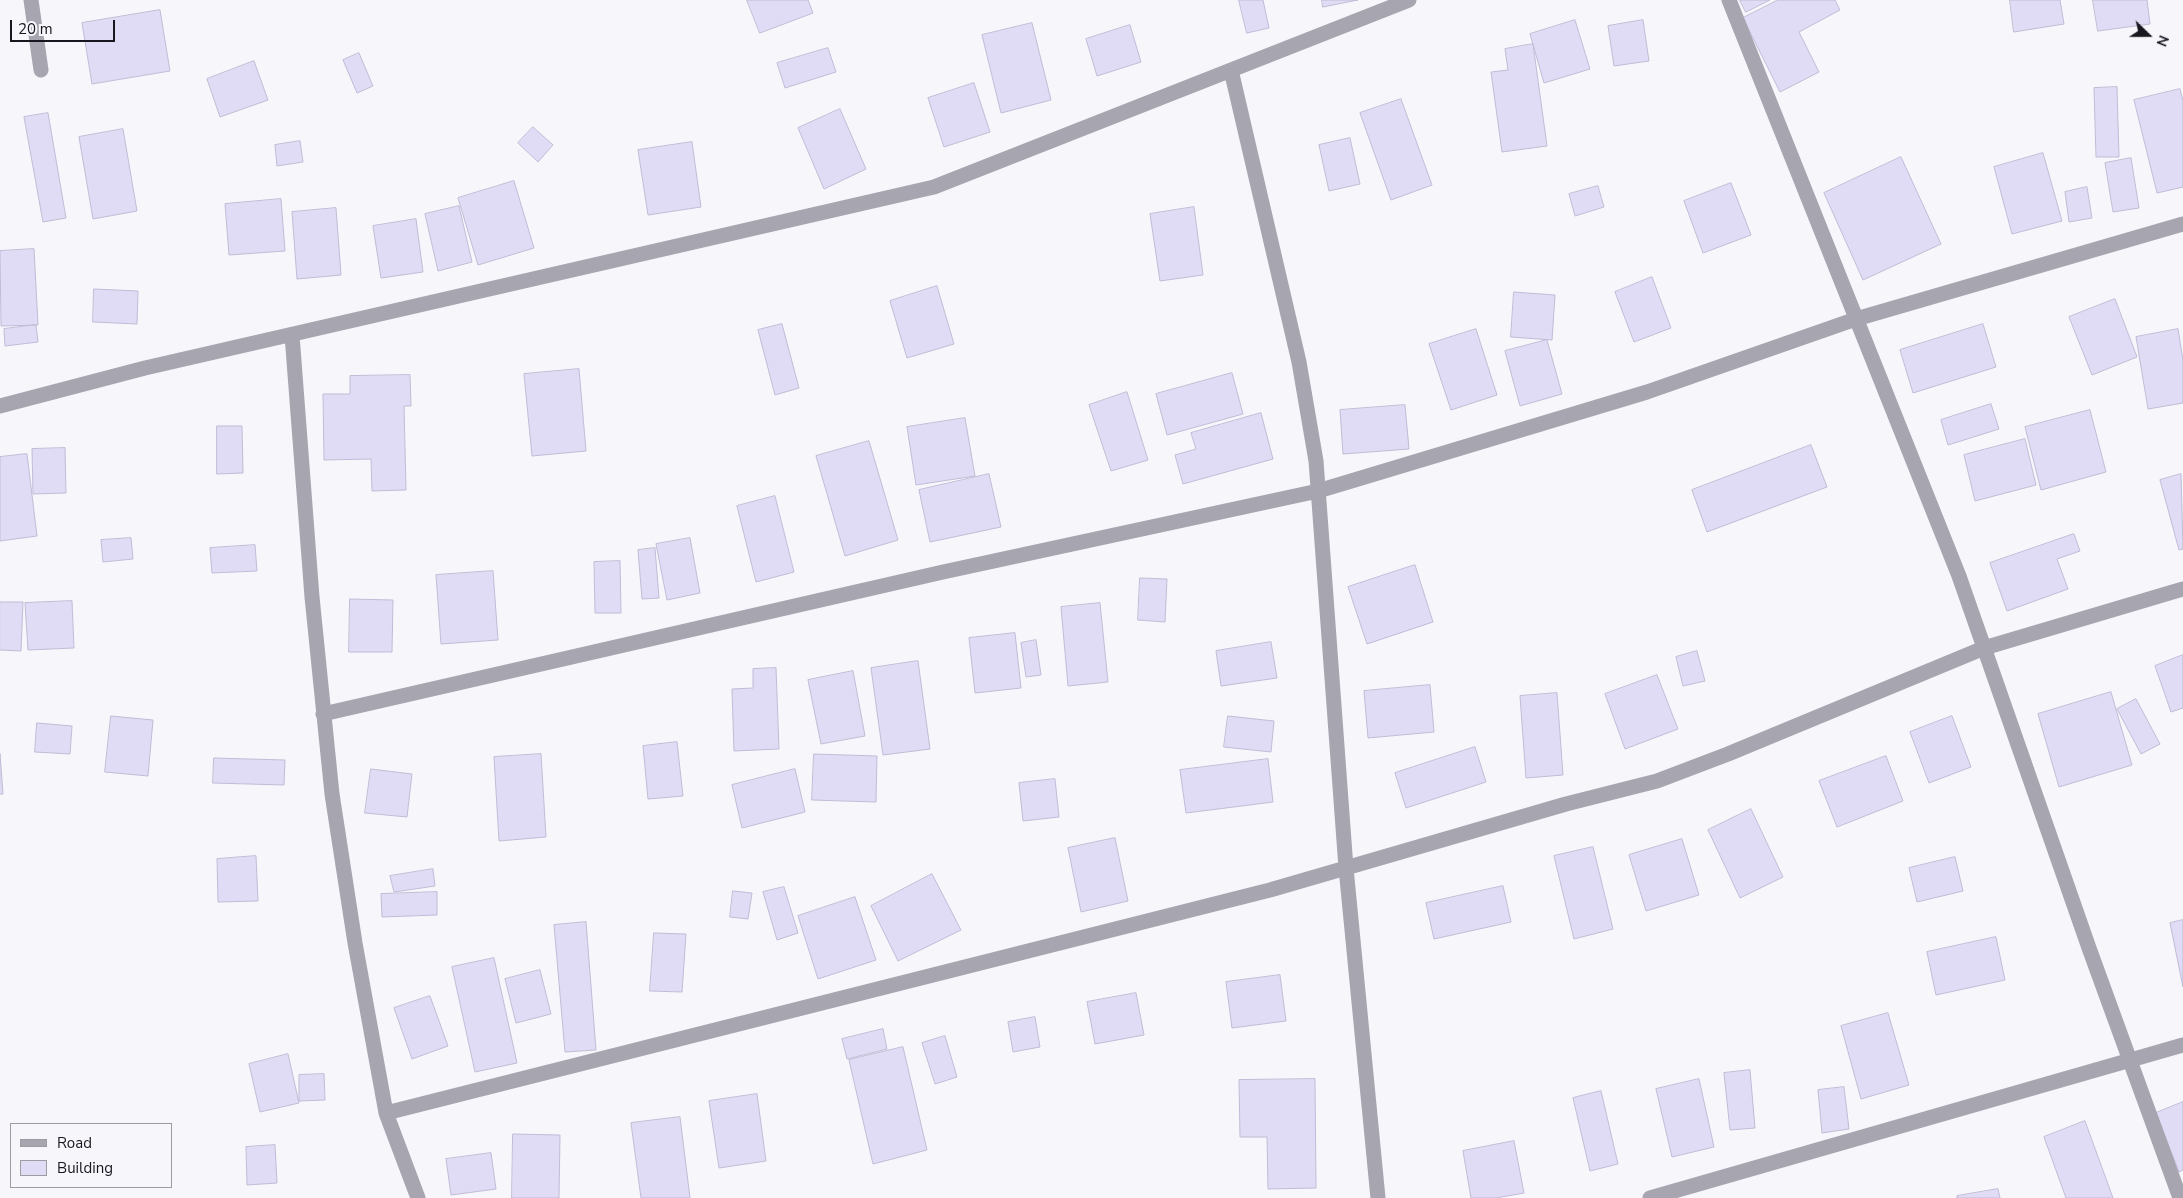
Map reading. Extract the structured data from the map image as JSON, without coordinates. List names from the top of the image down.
{
  "legend": ["Road", "Building"],
  "scale_bar": "20 m",
  "north": "right"
}
